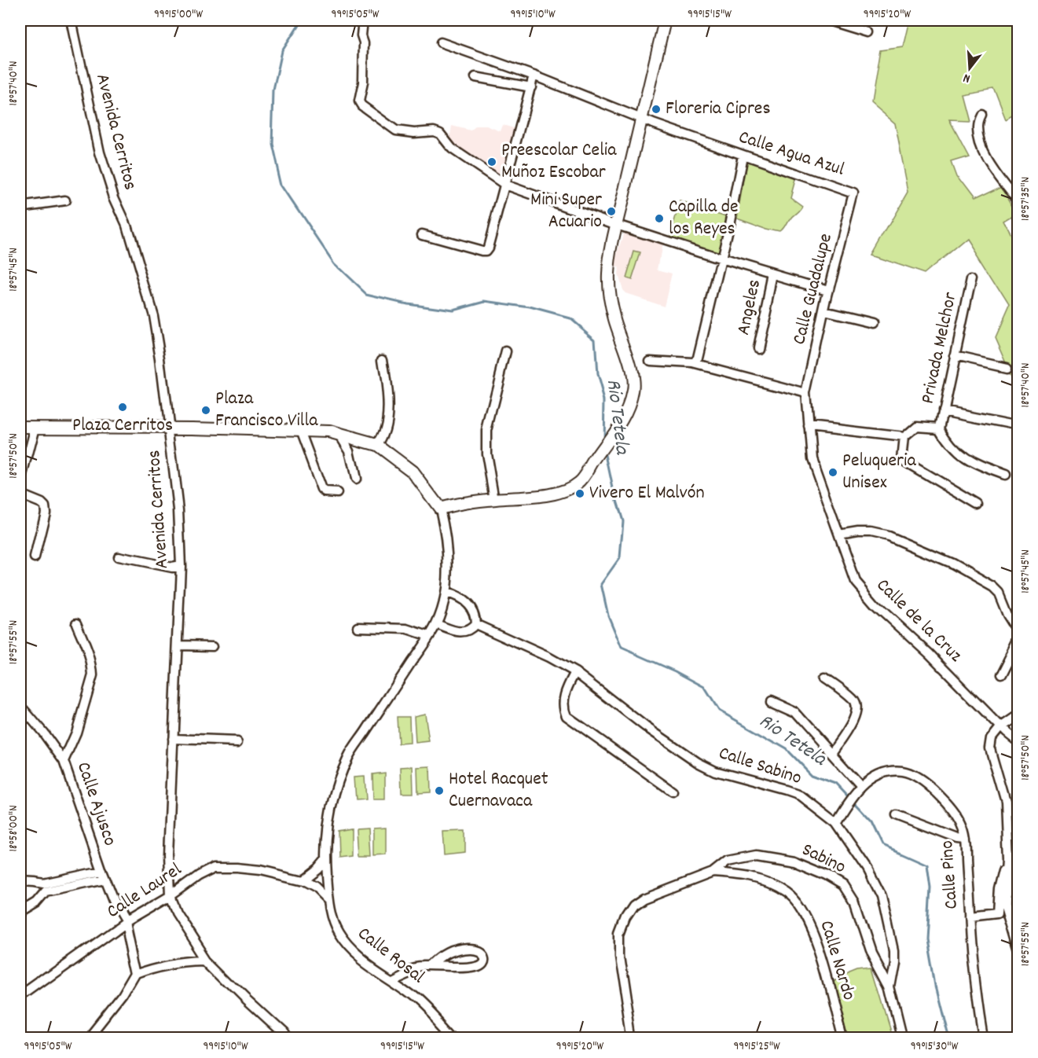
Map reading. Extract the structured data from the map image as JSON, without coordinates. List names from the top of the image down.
{
  "streets": {
    "street": [
      "Avenida Cerritos",
      "Calle Agua Azul",
      "Calle Guadalupe",
      "Angeles",
      "Privada Melchor",
      "Calle de la Cruz",
      "Calle Sabino",
      "Calle Ajusco",
      "Sabino",
      "Calle Pino",
      "Calle Laurel",
      "Calle Rosal",
      "Calle Nardo"
    ]
  },
  "crossings": [
    ["Avenida Cerritos", "Calle Laurel"],
    ["Calle Agua Azul", "Calle Guadalupe"],
    ["Calle Guadalupe", "Calle de la Cruz"],
    ["Calle Sabino", "Sabino"],
    ["Calle Sabino", "Calle Pino"],
    ["Calle Ajusco", "Calle Laurel"],
    ["Sabino", "Calle Nardo"],
    ["Calle Laurel", "Calle Rosal"]
  ],
  "water": ["Rio Tetela"],
  "places": [
    "Floreria Cipres",
    "Preescolar Celia Muñoz Escobar",
    "Mini Super Acuario",
    "Capilla de los Reyes",
    "Plaza Cerritos",
    "Plaza Francisco Villa",
    "Peluqueria Unisex",
    "Vivero El Malvón",
    "Hotel Racquet Cuernavaca"
  ],
  "north": "bottom",
  "coordinates": [
    "99°15'00\"W",
    "99°15'05\"W",
    "99°15'10\"W",
    "99°15'15\"W",
    "99°15'20\"W",
    "18°57'40\"N",
    "18°57'35\"N",
    "18°57'45\"N",
    "18°57'50\"N",
    "18°57'55\"N",
    "18°58'00\"N",
    "99°15'25\"W",
    "99°15'30\"W"
  ]
}
